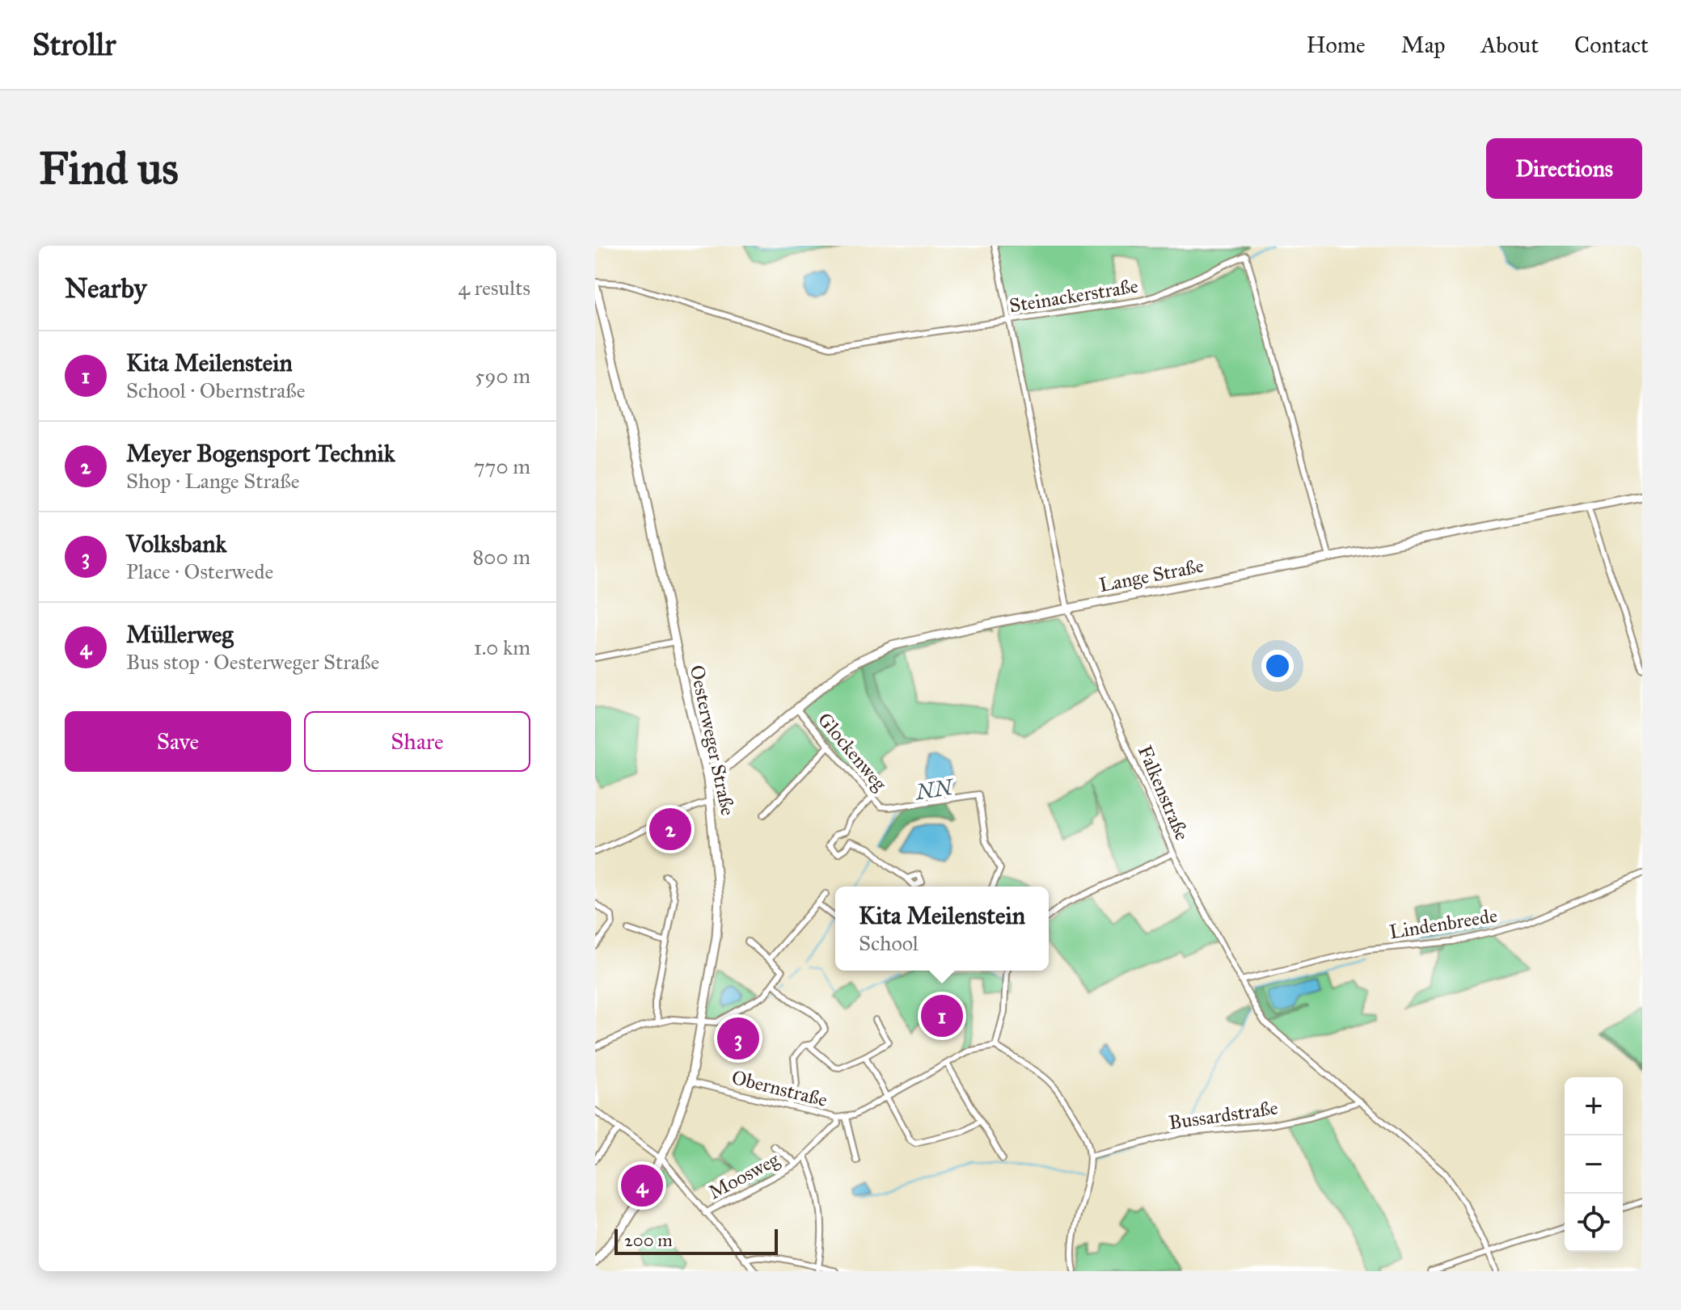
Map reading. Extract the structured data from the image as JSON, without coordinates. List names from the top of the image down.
{
  "streets": {
    "main road": ["Lange Straße", "Oesterweger Straße"],
    "street": [
      "Steinackerstraße",
      "Glockenweg",
      "Falkenstraße",
      "Lindenbreede",
      "Obernstraße",
      "Bussardstraße",
      "Moosweg"
    ]
  },
  "crossings": [
    ["Steinackerstraße", "Lange Straße"],
    ["Steinackerstraße", "Oesterweger Straße"],
    ["Steinackerstraße", "Falkenstraße"],
    ["Lange Straße", "Oesterweger Straße"],
    ["Lange Straße", "Glockenweg"],
    ["Lange Straße", "Falkenstraße"],
    ["Oesterweger Straße", "Obernstraße"],
    ["Falkenstraße", "Lindenbreede"],
    ["Falkenstraße", "Bussardstraße"],
    ["Obernstraße", "Moosweg"]
  ],
  "water": ["NN"],
  "scale_bar": "200 m",
  "page": {
    "header": "Strollr",
    "nav": [
      "Home",
      "Map",
      "About",
      "Contact"
    ],
    "buttons": [
      "Directions",
      ["Save", "Share"]
    ],
    "title": "Find us",
    "heading": ["Nearby", "4 results"],
    "list": [
      {
        "mark": "1",
        "name": "Kita Meilenstein",
        "note": "School · Obernstraße",
        "value": "590 m"
      },
      {
        "mark": "2",
        "name": "Meyer Bogensport Technik",
        "note": "Shop · Lange Straße",
        "value": "770 m"
      },
      {
        "mark": "3",
        "name": "Volksbank",
        "note": "Place · Osterwede",
        "value": "800 m"
      },
      {
        "mark": "4",
        "name": "Müllerweg",
        "note": "Bus stop · Oesterweger Straße",
        "value": "1.0 km"
      }
    ],
    "pins": [
      "2",
      "1",
      "3",
      "4"
    ],
    "popup": ["Kita Meilenstein", "School"],
    "map_buttons": ["+", "−"],
    "scale": "200 m"
  }
}
